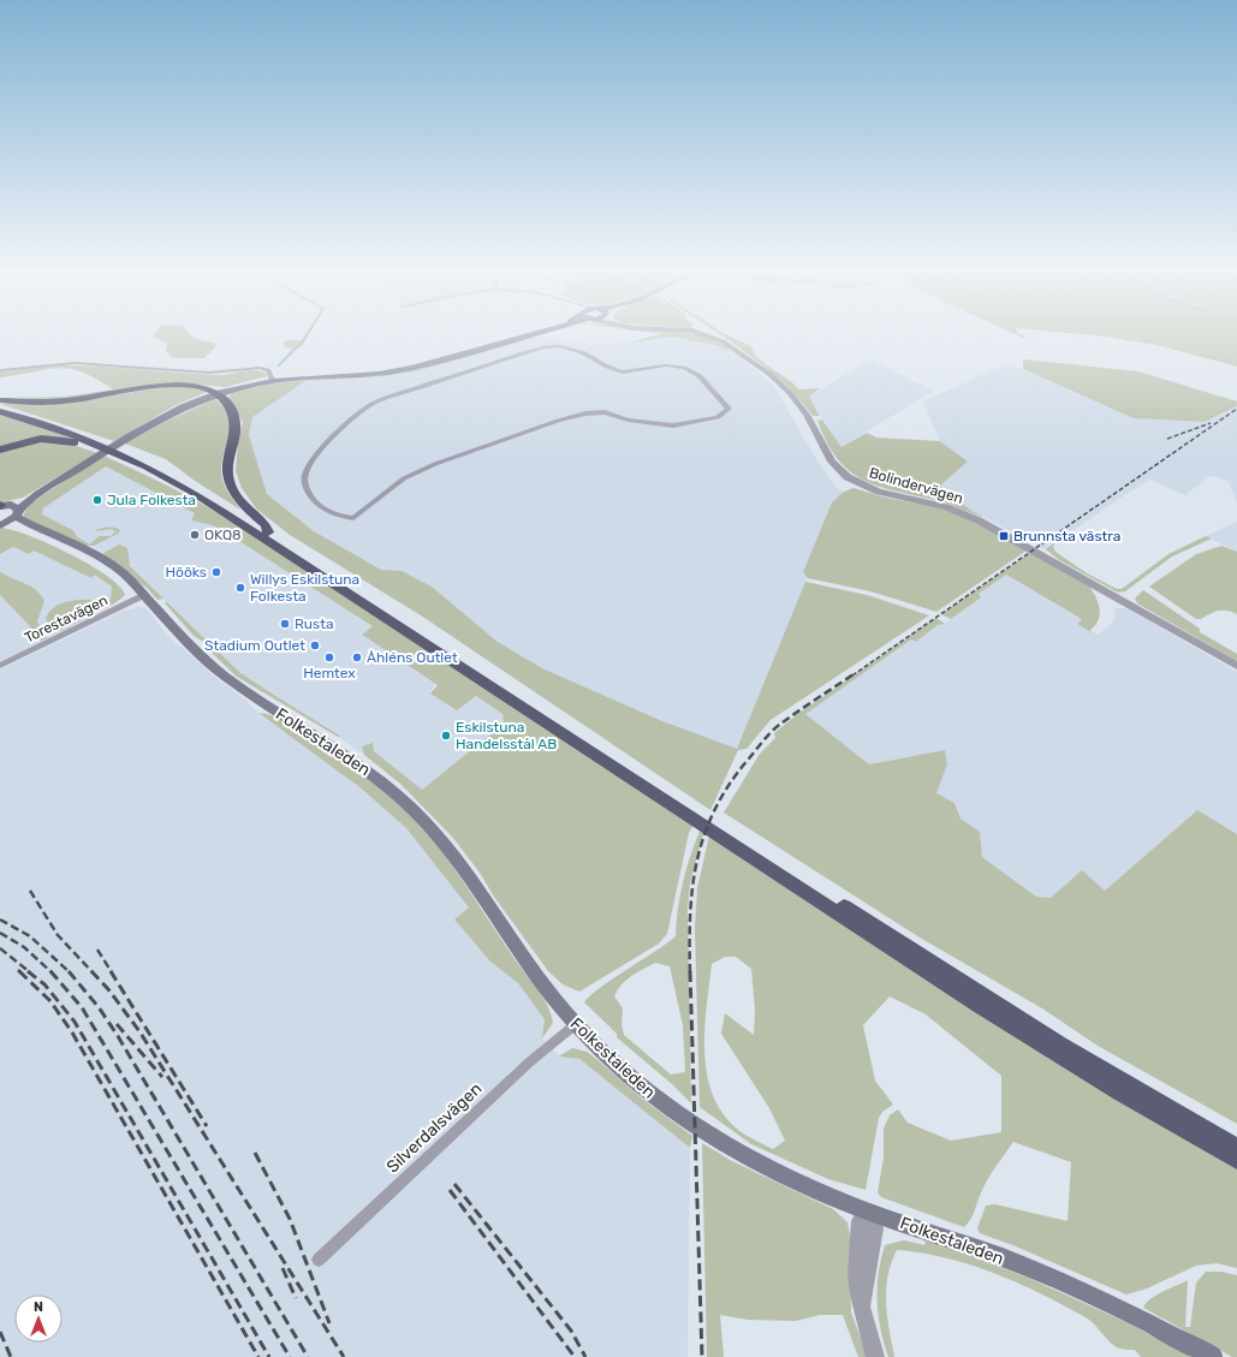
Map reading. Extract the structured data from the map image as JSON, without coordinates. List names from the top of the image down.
{
  "streets": {
    "main road": ["Folkestaleden"],
    "street": ["Bolindervägen", "Torestavägen", "Silverdalsvägen"]
  },
  "crossings": [
    ["Torestavägen", "Folkestaleden"],
    ["Folkestaleden", "Silverdalsvägen"]
  ],
  "places": {
    "other": [
      "Jula Folkesta",
      "OKQ8",
      "Hööks",
      "Willys Eskilstuna Folkesta",
      "Rusta",
      "Stadium Outlet",
      "Hemtex",
      "Åhléns Outlet",
      "Eskilstuna Handelsstål AB"
    ],
    "transit": ["Brunnsta västra"]
  },
  "north": "top"
}
